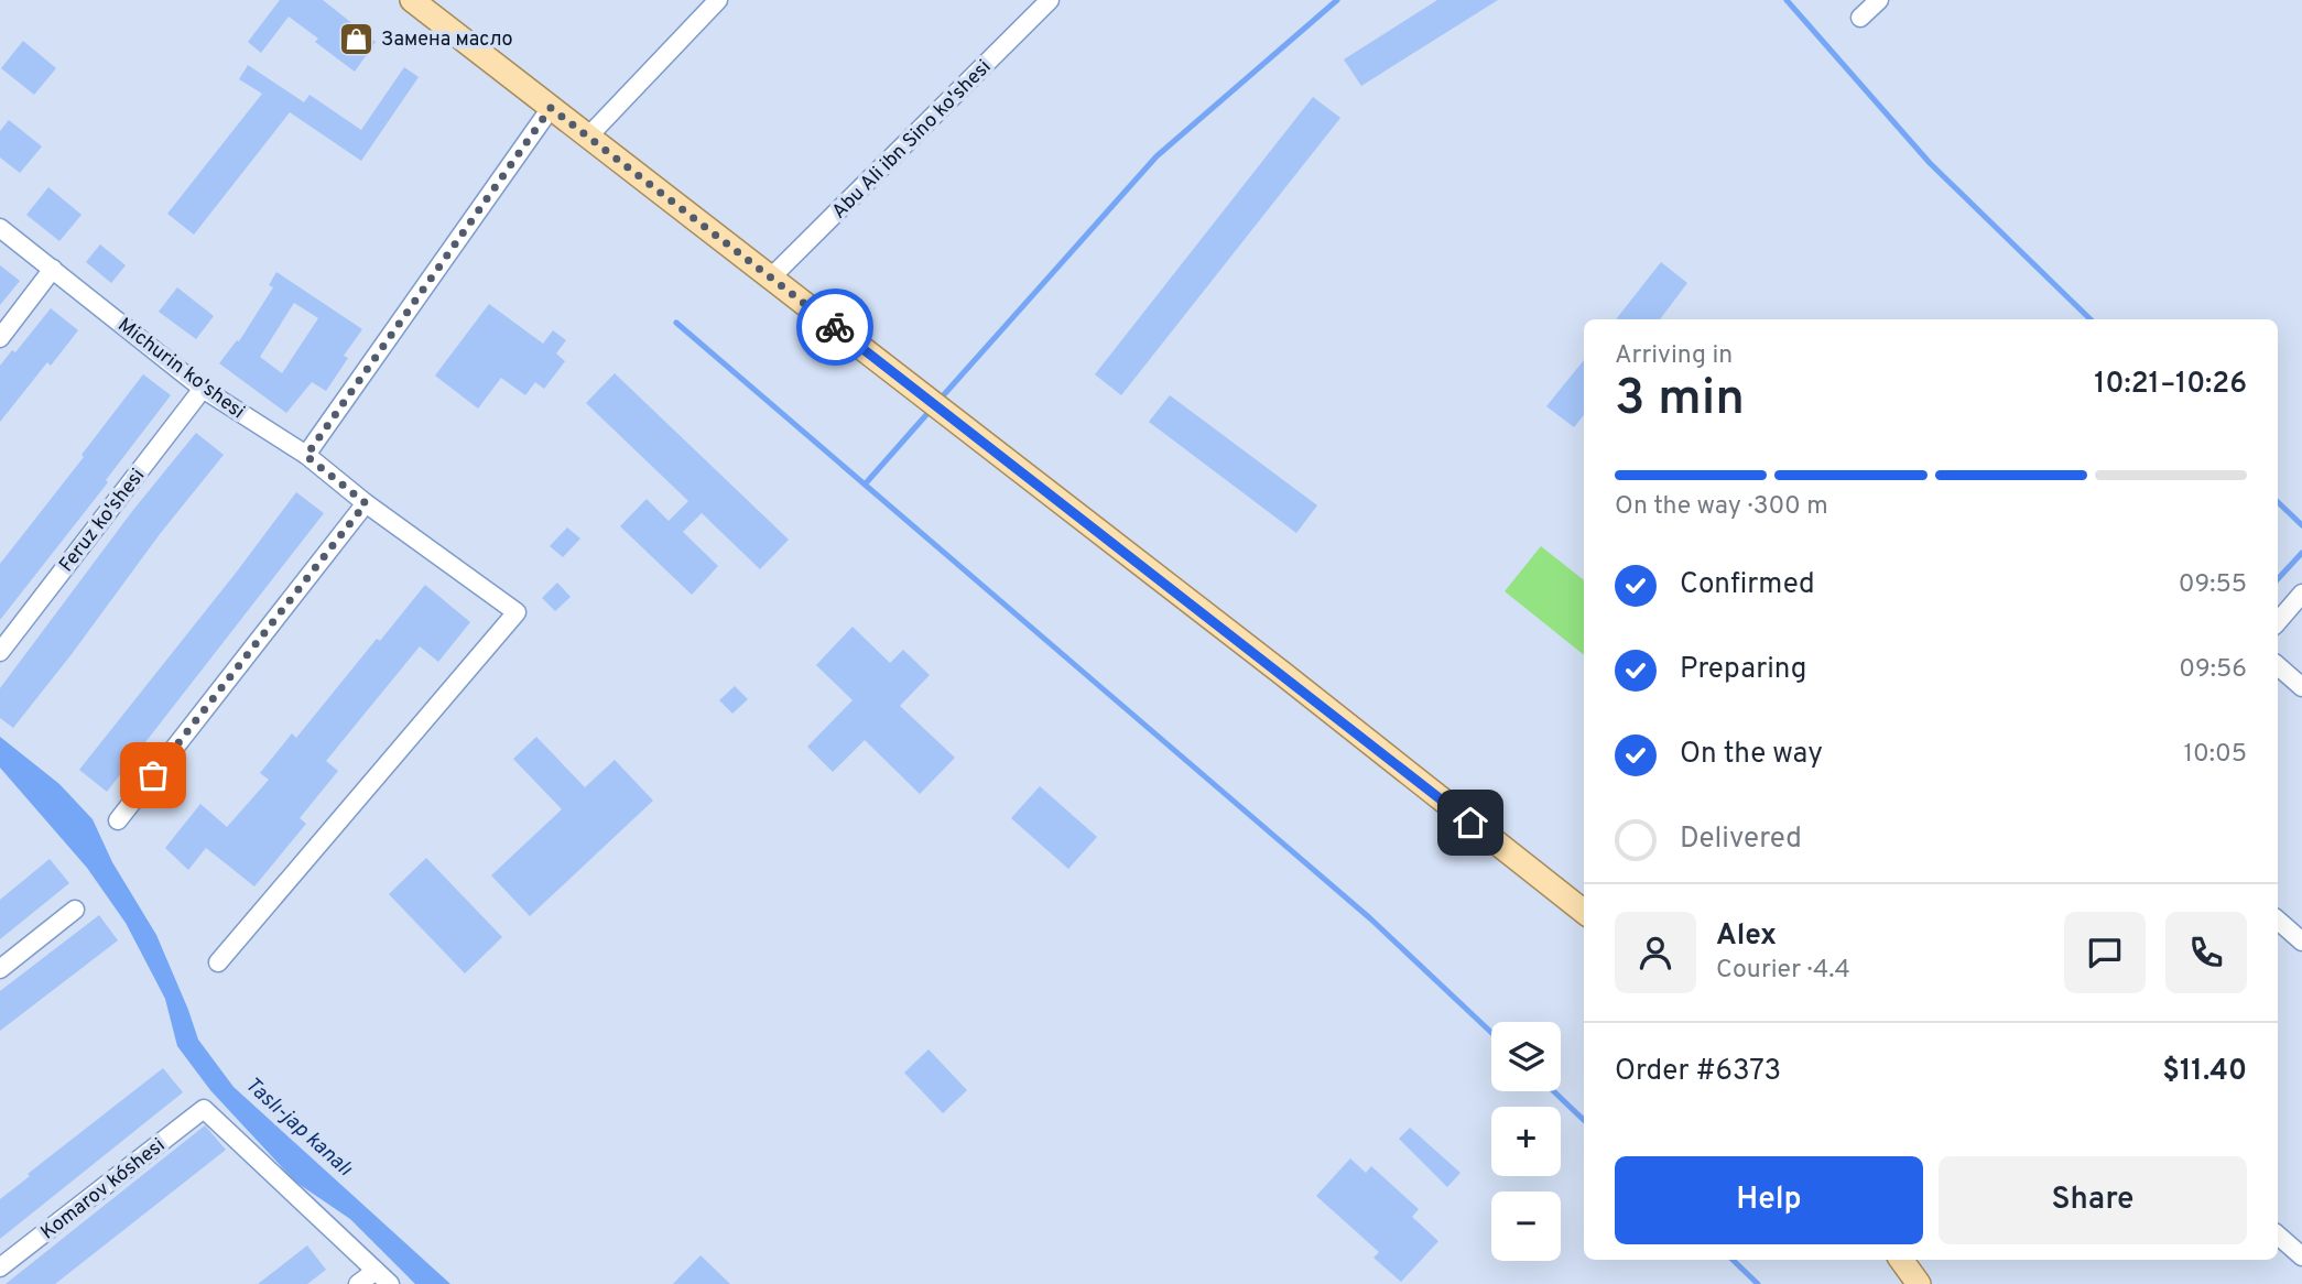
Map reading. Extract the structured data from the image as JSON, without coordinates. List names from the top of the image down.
{
  "streets": {
    "street": [
      "Abu Ali ibn Sino ko'shesi",
      "Michurin ko'shesi",
      "Feruz ko'shesi",
      "Komarov kóshesi"
    ]
  },
  "crossings": [
    ["Michurin ko'shesi", "Feruz ko'shesi"]
  ],
  "water": ["Taslı-jap kanalı"],
  "places": {
    "shop": ["Замена масло"]
  },
  "page": {
    "heading": ["3 min", "Arriving in", "10:21–10:26"],
    "panel": [
      "Alex",
      "Courier · 4.4",
      "Order #6373",
      "$11.40"
    ],
    "bar": "On the way · 300 m",
    "list": [
      ["Confirmed", "09:55"],
      ["Preparing", "09:56"],
      ["On the way", "10:05"],
      "Delivered"
    ],
    "map_buttons": ["+", "−"],
    "buttons": ["Help", "Share"]
  }
}
